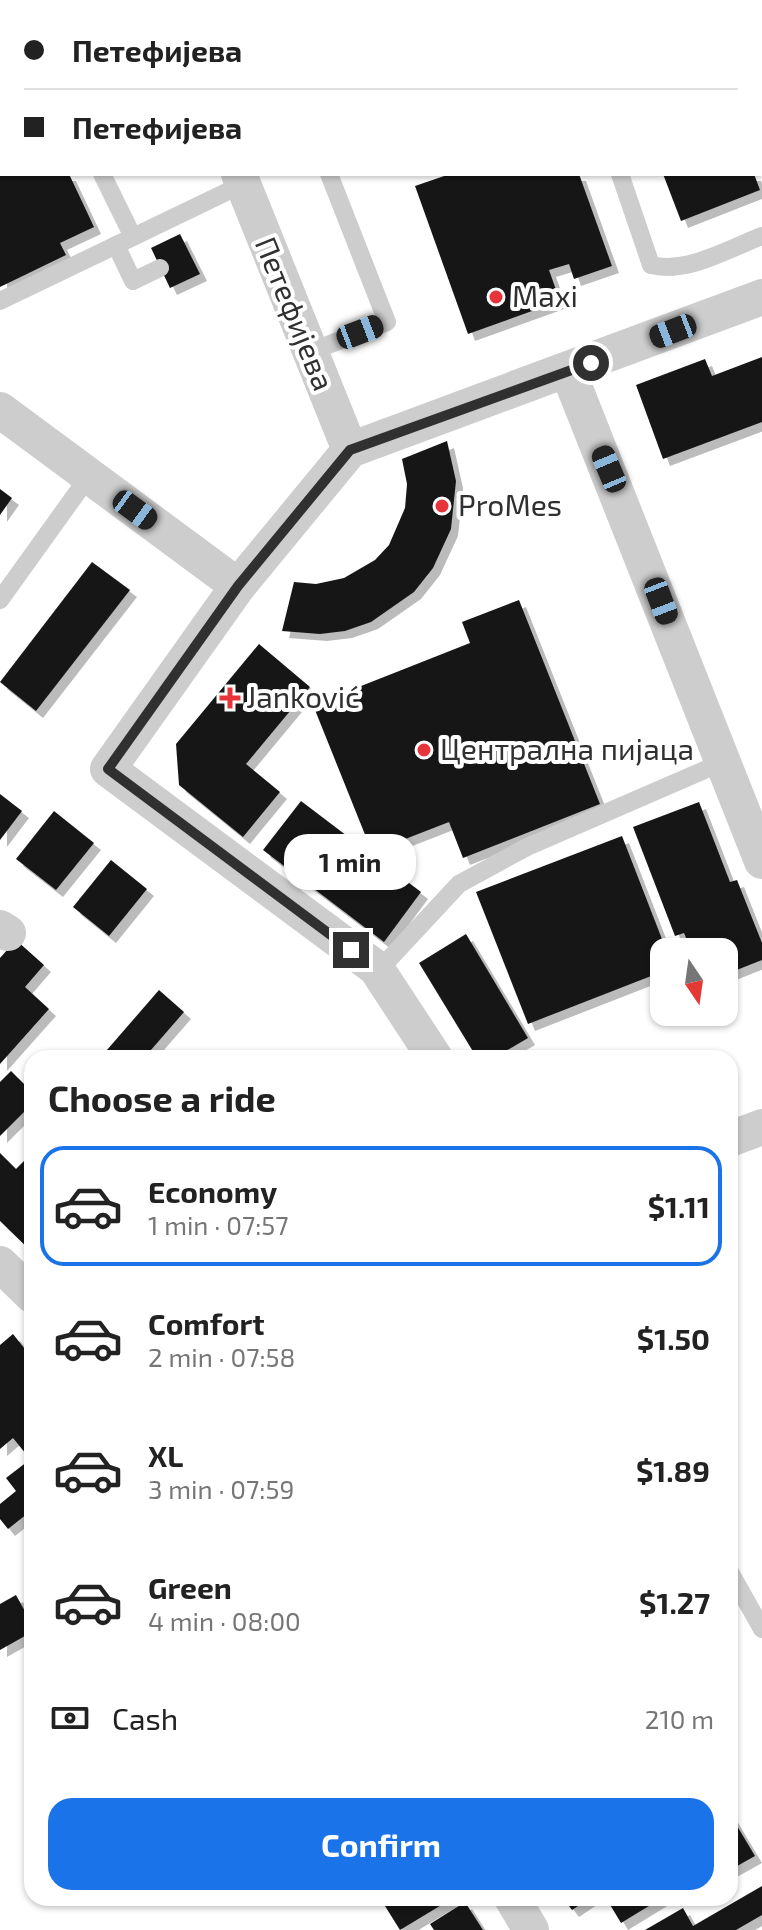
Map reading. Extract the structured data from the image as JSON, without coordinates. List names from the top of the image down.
{
  "streets": {
    "street": ["Петефијева"]
  },
  "places": {
    "other": ["Maxi", "ProMes", "Централна пијаца"],
    "health": ["Janković"]
  },
  "north": "bottom",
  "page": {
    "banner": ["Петефијева", "Петефијева"],
    "bubble": "1 min",
    "heading": "Choose a ride",
    "list": [
      {
        "name": "Economy",
        "note": "1 min · 07:57",
        "value": "$1.11"
      },
      {
        "name": "Comfort",
        "note": "2 min · 07:58",
        "value": "$1.50"
      },
      {
        "name": "XL",
        "note": "3 min · 07:59",
        "value": "$1.89"
      },
      {
        "name": "Green",
        "note": "4 min · 08:00",
        "value": "$1.27"
      }
    ],
    "pay": ["Cash", "210 m"],
    "buttons": "Confirm"
  }
}
